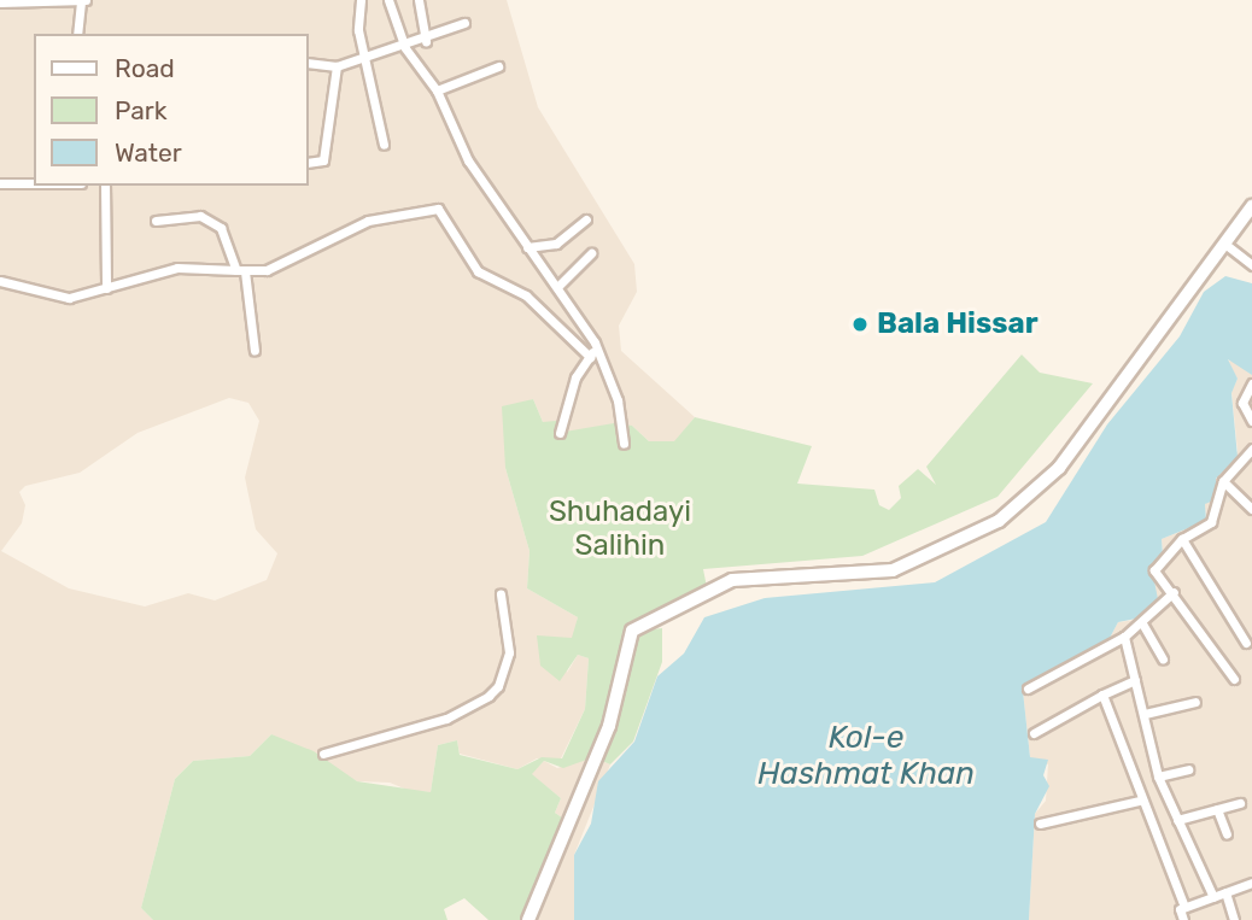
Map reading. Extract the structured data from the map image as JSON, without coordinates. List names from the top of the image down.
{
  "water": ["Kol-e Hashmat Khan"],
  "parks": ["Shuhadayi Salihin"],
  "places": ["Bala Hissar"],
  "legend": ["Road", "Park", "Water"]
}
